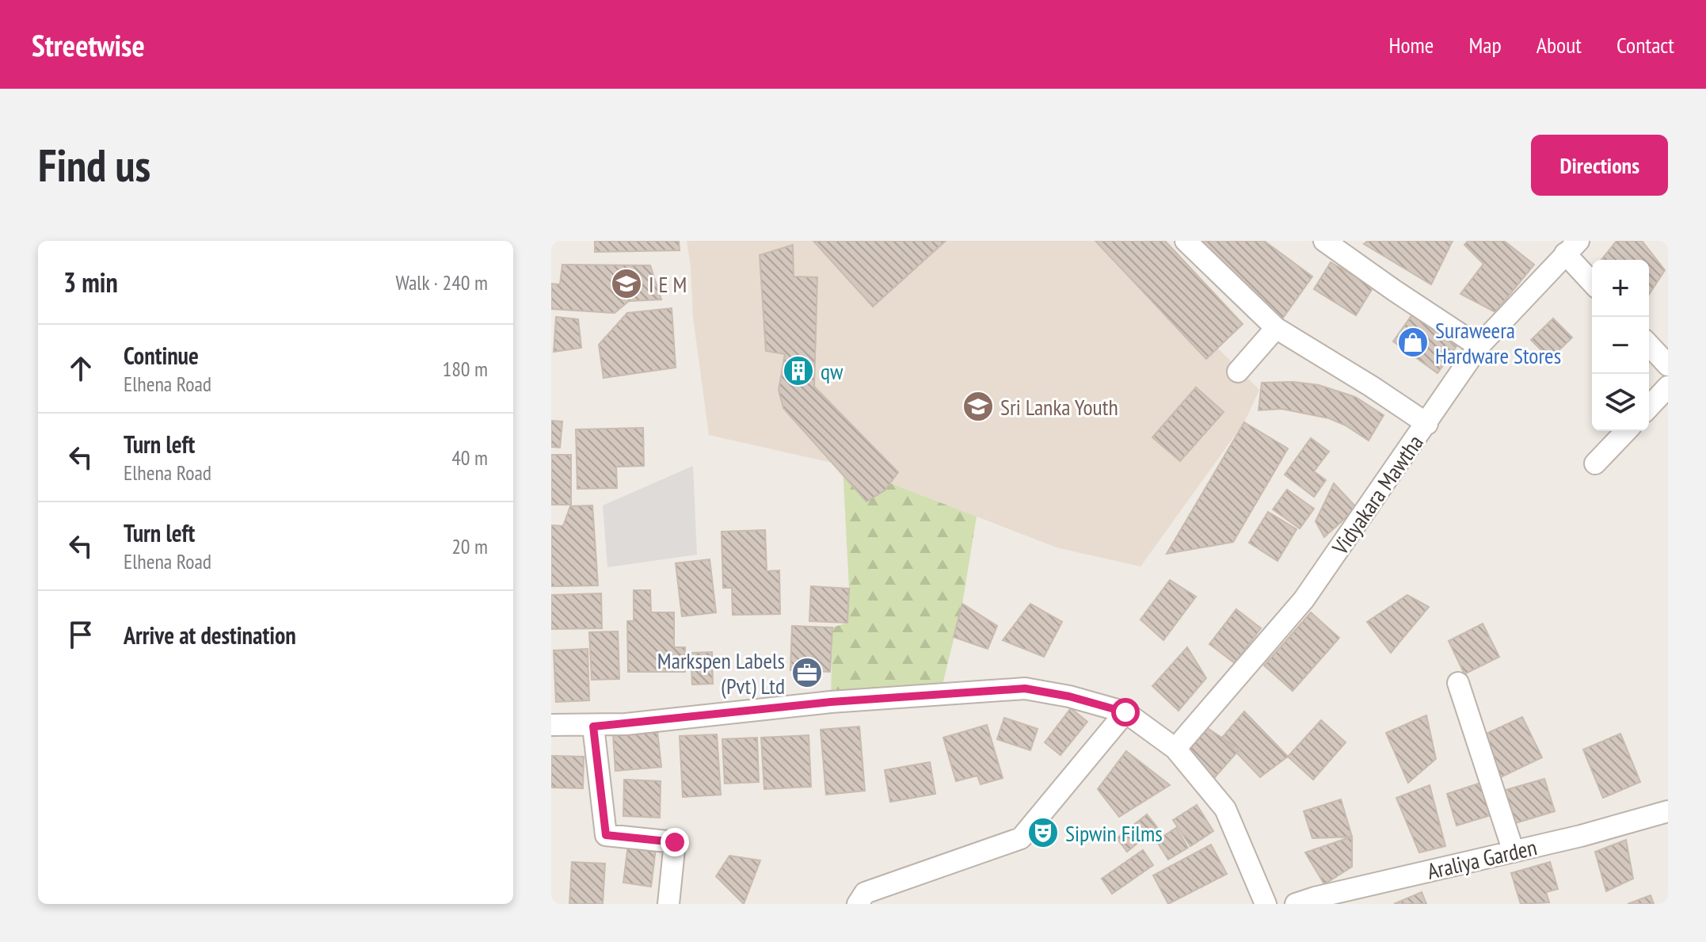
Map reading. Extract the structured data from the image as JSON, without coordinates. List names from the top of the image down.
{
  "streets": {
    "street": ["Vidyakara Mawtha", "Araliya Garden"]
  },
  "places": {
    "school or university": ["I E M", "Sri Lanka Youth"],
    "shop": ["Suraweera Hardware Stores"],
    "building": ["qw"],
    "office": ["Markspen Labels (Pvt) Ltd"],
    "theatre": ["Sipwin Films"]
  },
  "page": {
    "header": "Streetwise",
    "nav": [
      "Home",
      "Map",
      "About",
      "Contact"
    ],
    "buttons": "Directions",
    "title": "Find us",
    "heading": ["3 min", "Walk · 240 m"],
    "map_buttons": ["+", "−"],
    "list": [
      ["Continue", "Elhena Road", "180 m"],
      ["Turn left", "Elhena Road", "40 m"],
      ["Turn left", "Elhena Road", "20 m"],
      "Arrive at destination"
    ]
  }
}
